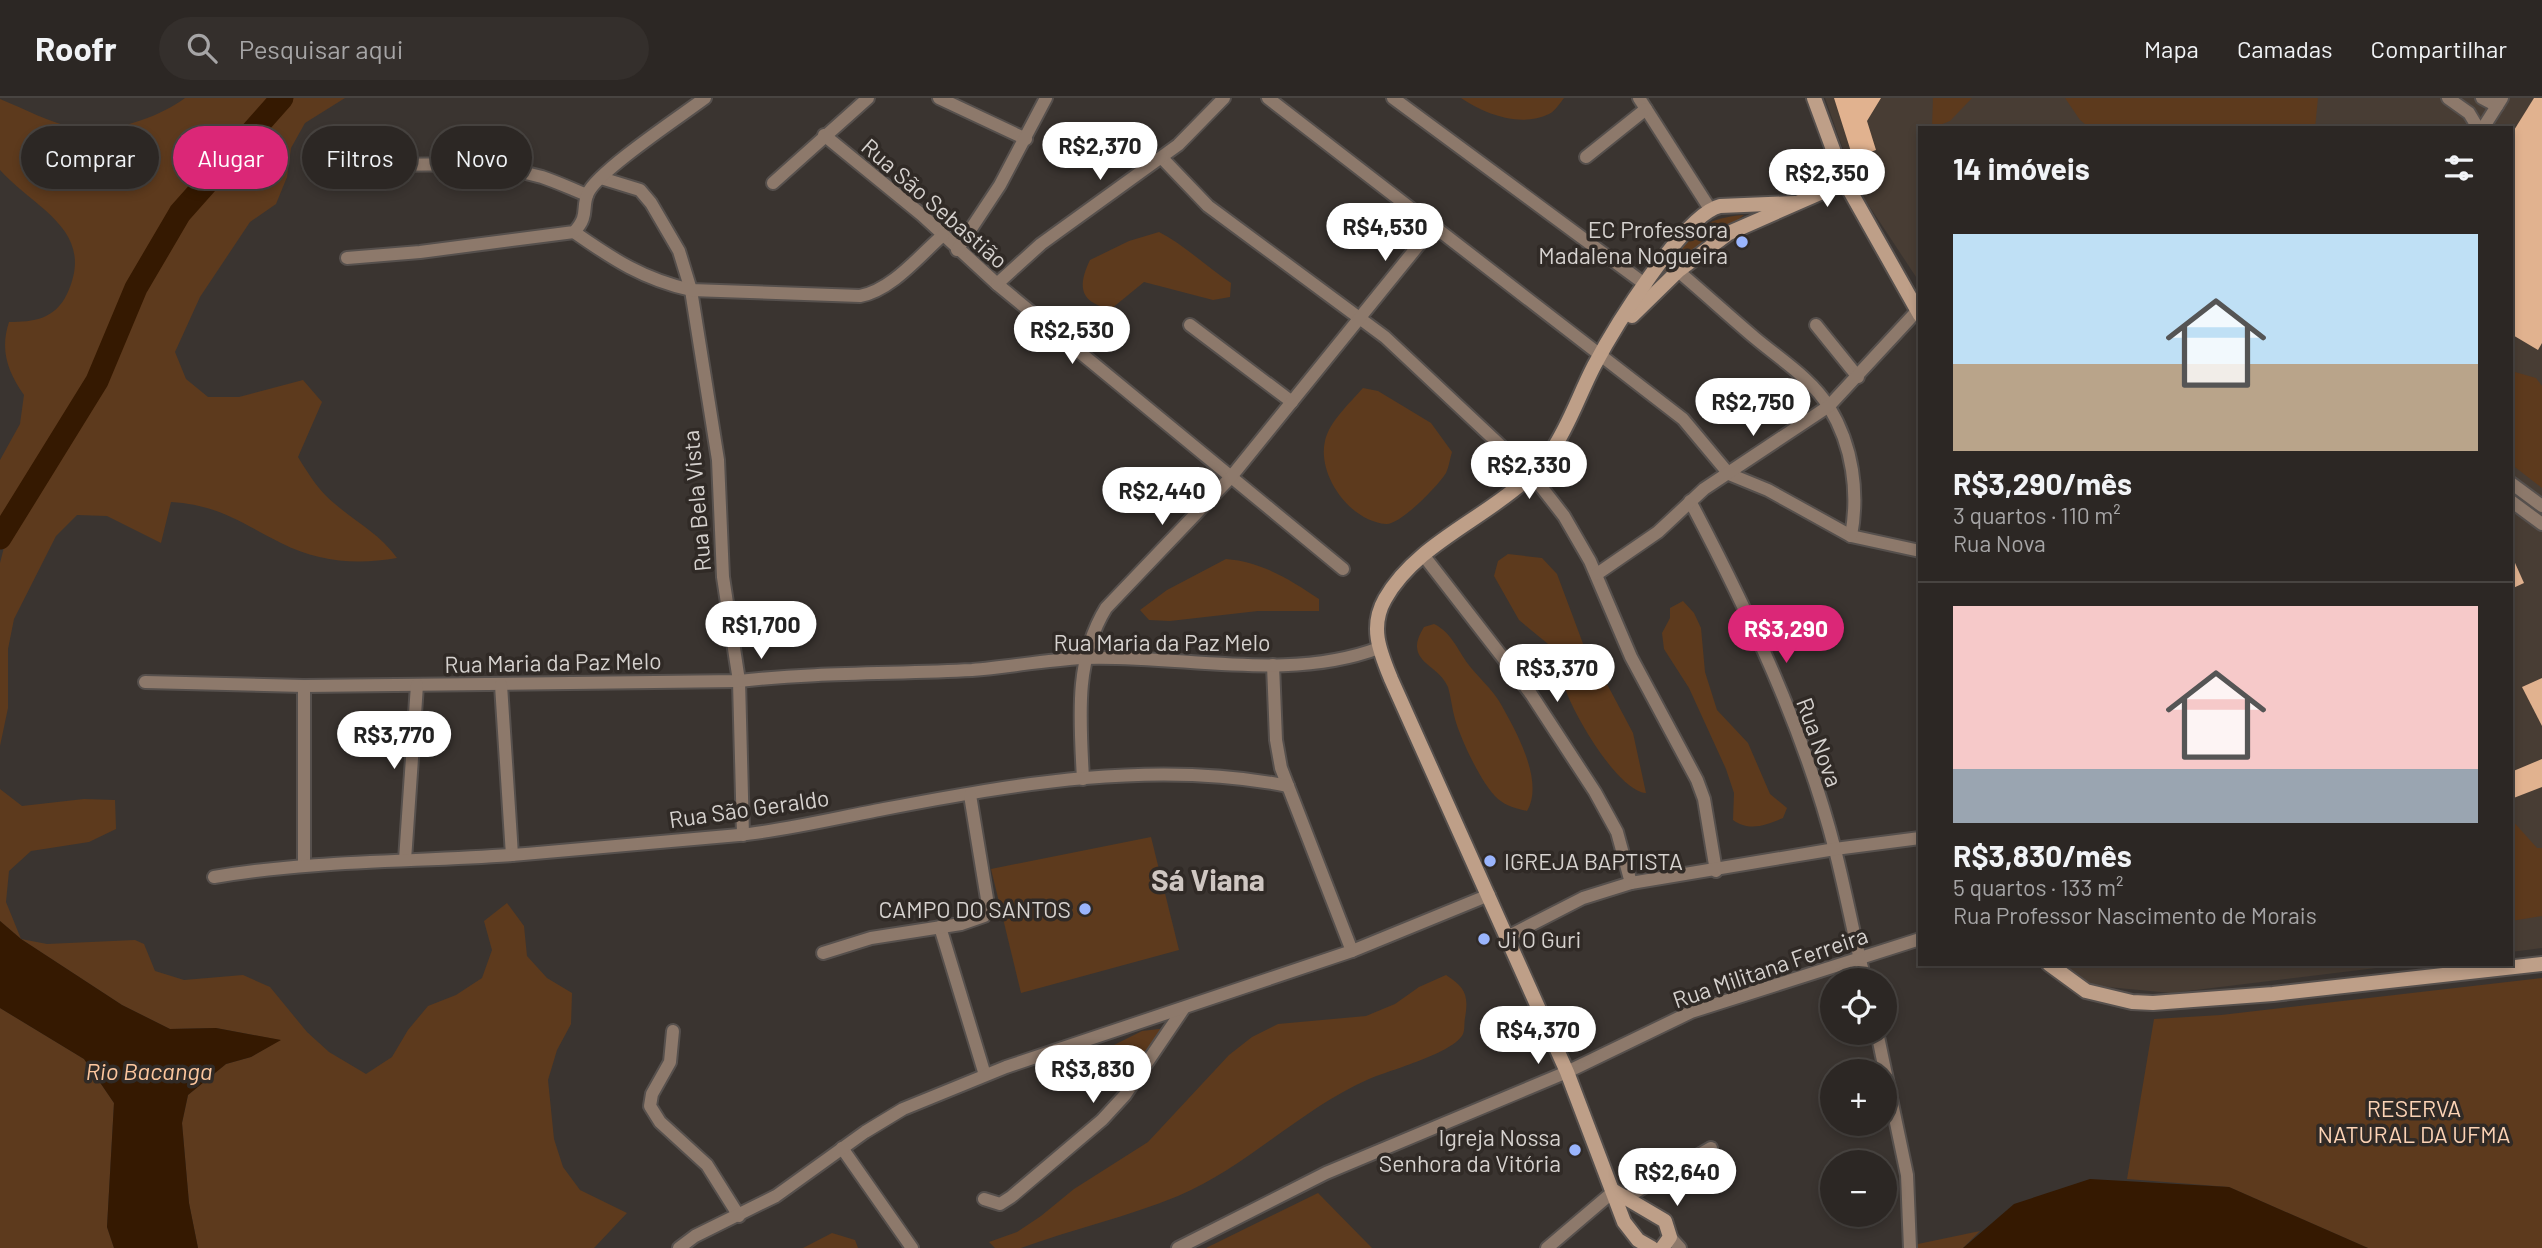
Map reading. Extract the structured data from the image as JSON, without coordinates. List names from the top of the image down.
{
  "streets": {
    "street": [
      "Rua São Sebastião",
      "Rua Bela Vista",
      "Rua Maria da Paz Melo",
      "Rua Nova",
      "Rua São Geraldo",
      "Rua Militana Ferreira"
    ]
  },
  "crossings": [
    ["Rua Bela Vista", "Rua Maria da Paz Melo"],
    ["Rua Bela Vista", "Rua São Geraldo"],
    ["Rua Nova", "Rua Militana Ferreira"]
  ],
  "districts": ["Sá Viana"],
  "water": ["Rio Bacanga"],
  "parks": ["RESERVA NATURAL DA UFMA"],
  "places": [
    "EC Professora Madalena Nogueira",
    "IGREJA BAPTISTA",
    "CAMPO DO SANTOS",
    "Ji O Guri",
    "Igreja Nossa Senhora da Vitória"
  ],
  "page": {
    "header": "Roofr",
    "search": "Pesquisar aqui",
    "nav": ["Mapa", "Camadas", "Compartilhar"],
    "price": [
      "R$2,370",
      "R$2,350",
      "R$4,530",
      "R$2,530",
      "R$2,750",
      "R$2,330",
      "R$2,440",
      "R$1,700",
      "R$3,290",
      "R$3,370",
      "R$3,770",
      "R$4,370",
      "R$3,830",
      "R$2,640"
    ],
    "chip": [
      "Comprar",
      "Alugar",
      "Filtros",
      "Novo"
    ],
    "heading": "14 imóveis",
    "list": [
      {
        "name": "R$3,290/mês",
        "note": "3 quartos · 110 m² · Rua Nova"
      },
      {
        "name": "R$3,830/mês",
        "note": "5 quartos · 133 m² · Rua Professor Nascimento de Morais"
      }
    ],
    "map_buttons": ["+", "−"]
  }
}
